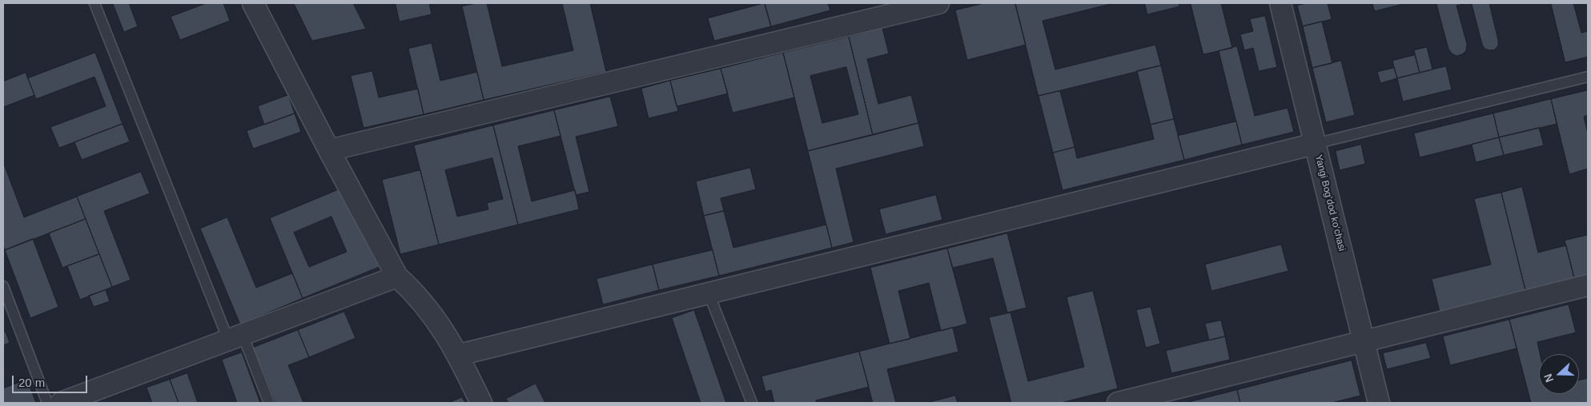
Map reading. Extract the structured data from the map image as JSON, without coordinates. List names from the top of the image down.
{
  "streets": {
    "street": ["Yangi Bogʻdod koʻchasi"]
  },
  "scale_bar": "20 m",
  "north": "left"
}
